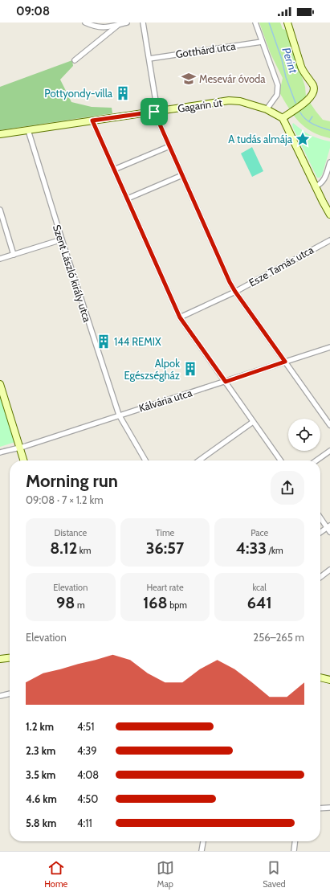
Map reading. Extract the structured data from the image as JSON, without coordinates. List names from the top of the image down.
{
  "streets": {
    "street": [
      "Gotthárd utca",
      "Gagarin út",
      "Esze Tamás utca",
      "Szent László király utca",
      "Kálvária utca"
    ]
  },
  "crossings": [
    ["Gagarin út", "Szent László király utca"],
    ["Szent László király utca", "Kálvária utca"]
  ],
  "water": ["Perint"],
  "places": {
    "school or university": ["Mesevár óvoda"],
    "building": ["Pottyondy-villa", "144 REMIX", "Alpok Egészségház"],
    "place": ["A tudás almája"]
  },
  "page": {
    "status": "09:08",
    "heading": ["Morning run", "09:08 · 7 × 1.2 km"],
    "stats": [
      ["Distance", "8.12 km"],
      ["Time", "36:57"],
      ["Pace", "4:33 /km"],
      ["Elevation", "98 m"],
      ["Heart rate", "168 bpm"],
      ["kcal", "641"]
    ],
    "chart": ["Elevation", "256–265 m"],
    "list": [
      {
        "name": "1.2 km",
        "note": "4:51"
      },
      {
        "name": "2.3 km",
        "note": "4:39"
      },
      {
        "name": "3.5 km",
        "note": "4:08"
      },
      {
        "name": "4.6 km",
        "note": "4:50"
      },
      {
        "name": "5.8 km",
        "note": "4:11"
      }
    ],
    "tabs": ["Home", "Map", "Saved"]
  }
}
